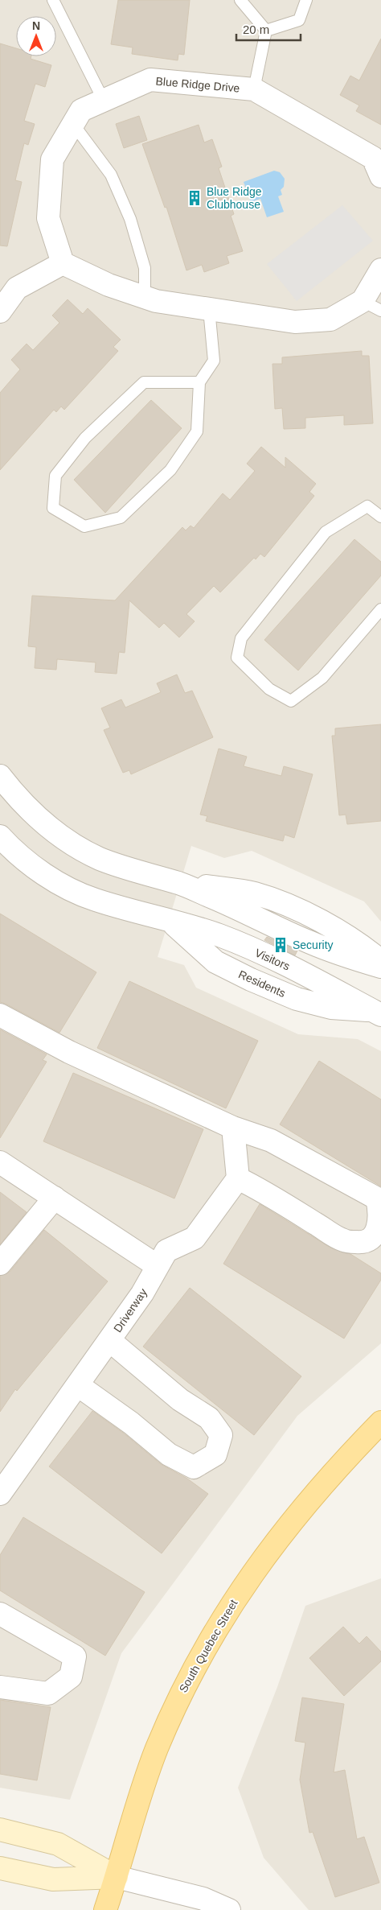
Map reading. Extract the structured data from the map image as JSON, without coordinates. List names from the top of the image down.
{
  "streets": {
    "main road": ["South Quebec Street"],
    "street": ["Blue Ridge Drive", "Residents", "Driverway"]
  },
  "places": {
    "building": ["Blue Ridge Clubhouse", "Security"]
  },
  "scale_bar": "20 m",
  "north": "top"
}
